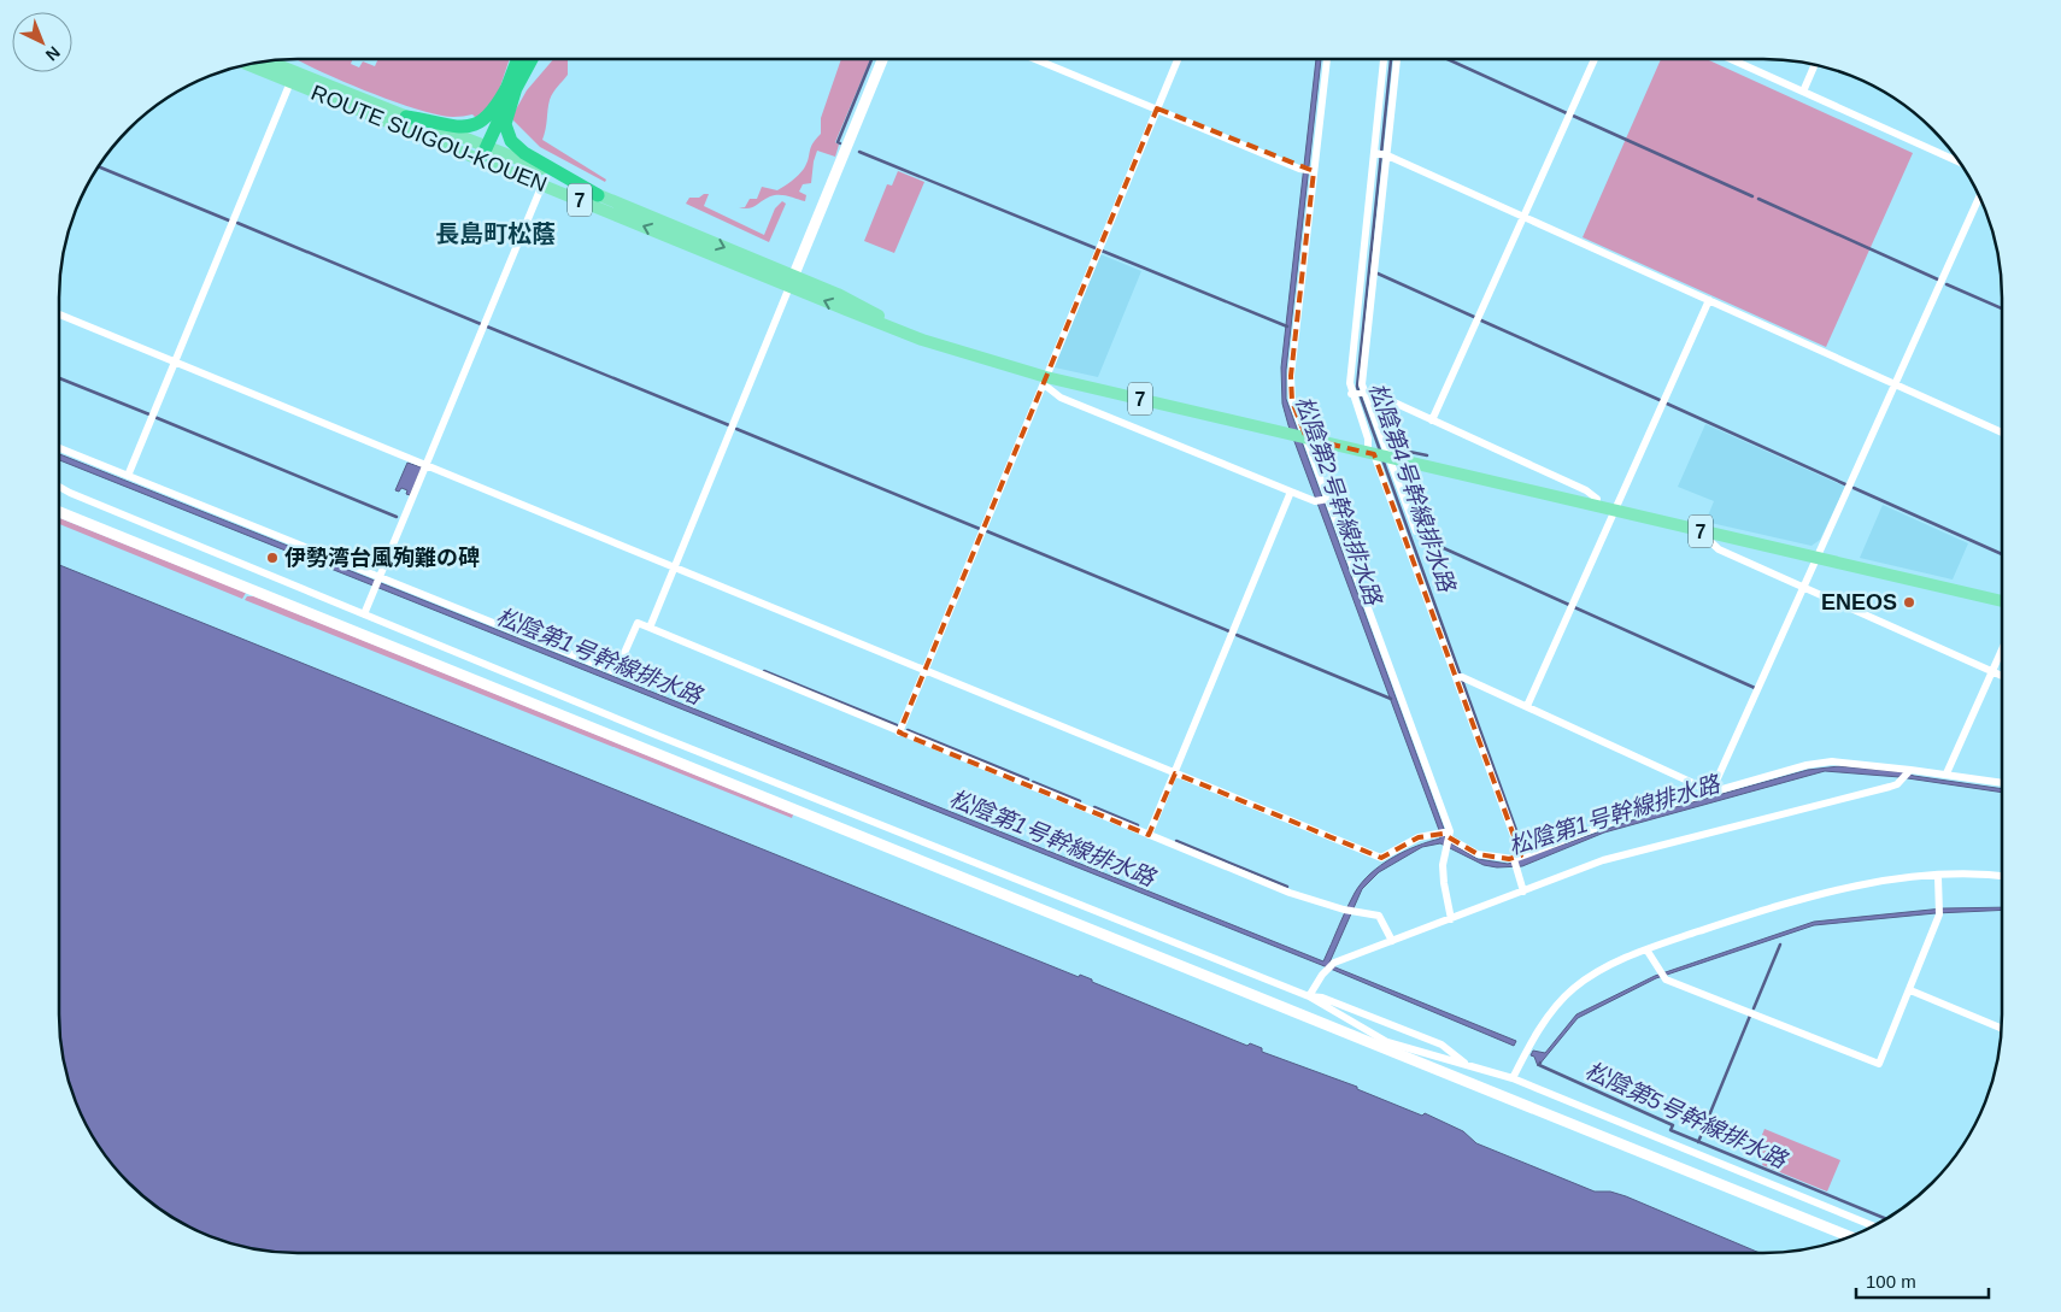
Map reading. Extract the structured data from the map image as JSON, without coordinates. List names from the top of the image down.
{
  "streets": {
    "main road": ["ROUTE SUIGOU-KOUEN", "7"]
  },
  "districts": ["長島町松蔭"],
  "water": [
    "松陰第4号幹線排水路",
    "松陰第2号幹線排水路",
    "松陰第1号幹線排水路",
    "松陰第5号幹線排水路"
  ],
  "places": ["伊勢湾台風殉難の碑", "ENEOS"],
  "scale_bar": "100 m",
  "north": "bottom right"
}
